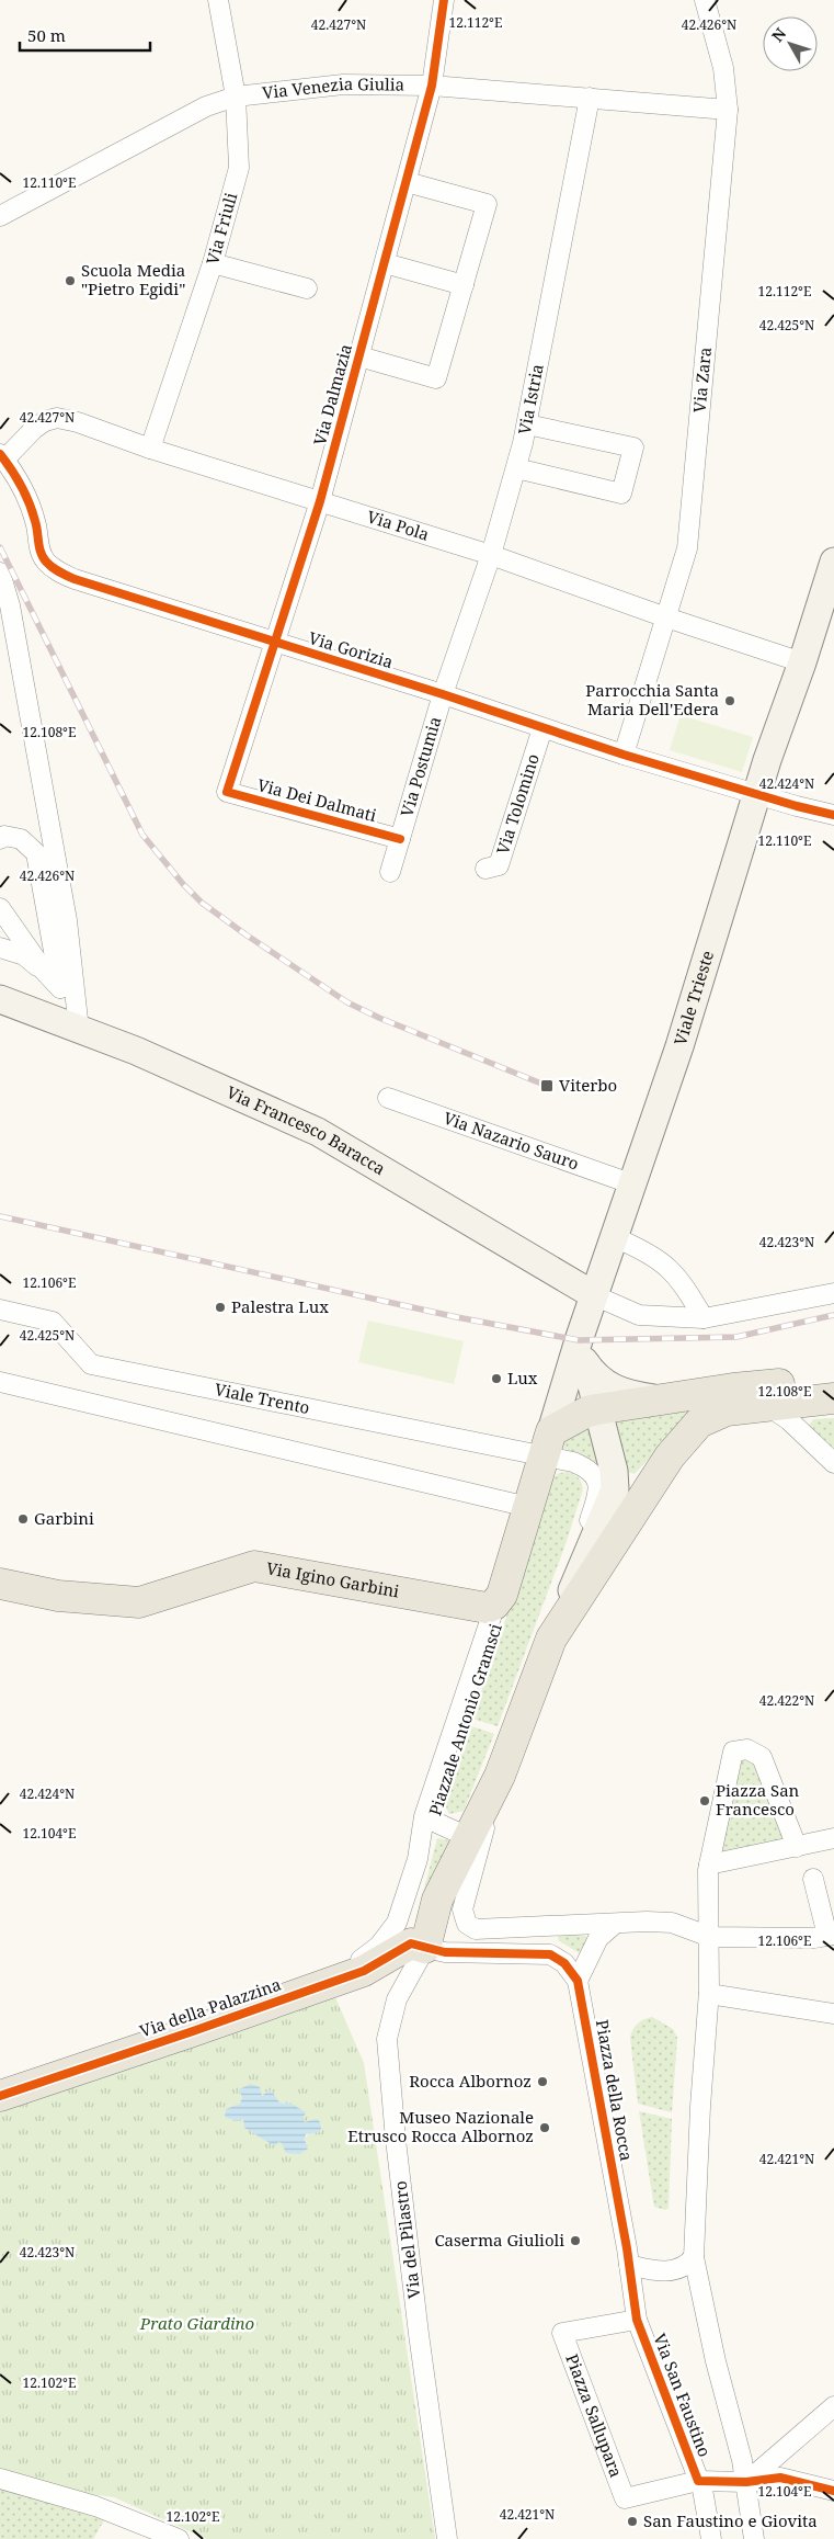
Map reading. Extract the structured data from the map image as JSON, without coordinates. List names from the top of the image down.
{
  "streets": {
    "main road": [
      "Viale Trieste",
      "Via Francesco Baracca",
      "Via Igino Garbini",
      "Piazzale Antonio Gramsci",
      "Via della Palazzina"
    ],
    "street": [
      "Via Venezia Giulia",
      "Via Friuli",
      "Via Zara",
      "Via Dalmazia",
      "Via Istria",
      "Via Pola",
      "Via Gorizia",
      "Via Postumia",
      "Via Dei Dalmati",
      "Via Tolomino",
      "Via Nazario Sauro",
      "Viale Trento",
      "Piazza della Rocca",
      "Via del Pilastro",
      "Via San Faustino",
      "Piazza Sallupara"
    ]
  },
  "crossings": [
    ["Via Venezia Giulia", "Via Friuli"],
    ["Via Venezia Giulia", "Via Zara"],
    ["Via Venezia Giulia", "Via Dalmazia"],
    ["Via Venezia Giulia", "Via Istria"],
    ["Via Friuli", "Via Pola"],
    ["Via Zara", "Via Pola"],
    ["Via Zara", "Via Gorizia"],
    ["Via Dalmazia", "Via Pola"],
    ["Via Dalmazia", "Via Gorizia"],
    ["Via Dalmazia", "Via Dei Dalmati"],
    ["Via Istria", "Via Pola"],
    ["Via Istria", "Via Gorizia"],
    ["Via Istria", "Via Postumia"],
    ["Via Pola", "Via Gorizia"],
    ["Via Pola", "Viale Trieste"],
    ["Via Gorizia", "Via Postumia"],
    ["Via Gorizia", "Via Tolomino"],
    ["Via Gorizia", "Viale Trieste"],
    ["Via Postumia", "Via Dei Dalmati"],
    ["Viale Trieste", "Via Francesco Baracca"],
    ["Viale Trieste", "Via Nazario Sauro"],
    ["Viale Trieste", "Viale Trento"],
    ["Viale Trieste", "Piazzale Antonio Gramsci"],
    ["Viale Trento", "Piazzale Antonio Gramsci"],
    ["Via Igino Garbini", "Piazzale Antonio Gramsci"],
    ["Piazzale Antonio Gramsci", "Via della Palazzina"],
    ["Via della Palazzina", "Via del Pilastro"],
    ["Piazza della Rocca", "Via San Faustino"],
    ["Piazza della Rocca", "Piazza Sallupara"],
    ["Via San Faustino", "Piazza Sallupara"]
  ],
  "parks": ["Prato Giardino"],
  "places": {
    "other": [
      "Scuola Media \"Pietro Egidi\"",
      "Parrocchia Santa Maria Dell'Edera",
      "Palestra Lux",
      "Lux",
      "Garbini",
      "Piazza San Francesco",
      "Rocca Albornoz",
      "Museo Nazionale Etrusco Rocca Albornoz",
      "Caserma Giulioli",
      "San Faustino e Giovita"
    ],
    "transit": ["Viterbo"]
  },
  "scale_bar": "50 m",
  "north": "top left",
  "coordinates": [
    "12.112°E",
    "42.427°N",
    "42.426°N",
    "12.110°E",
    "42.425°N",
    "12.108°E",
    "42.424°N",
    "42.423°N",
    "12.106°E",
    "42.422°N",
    "12.104°E",
    "42.421°N",
    "12.102°E"
  ]
}
